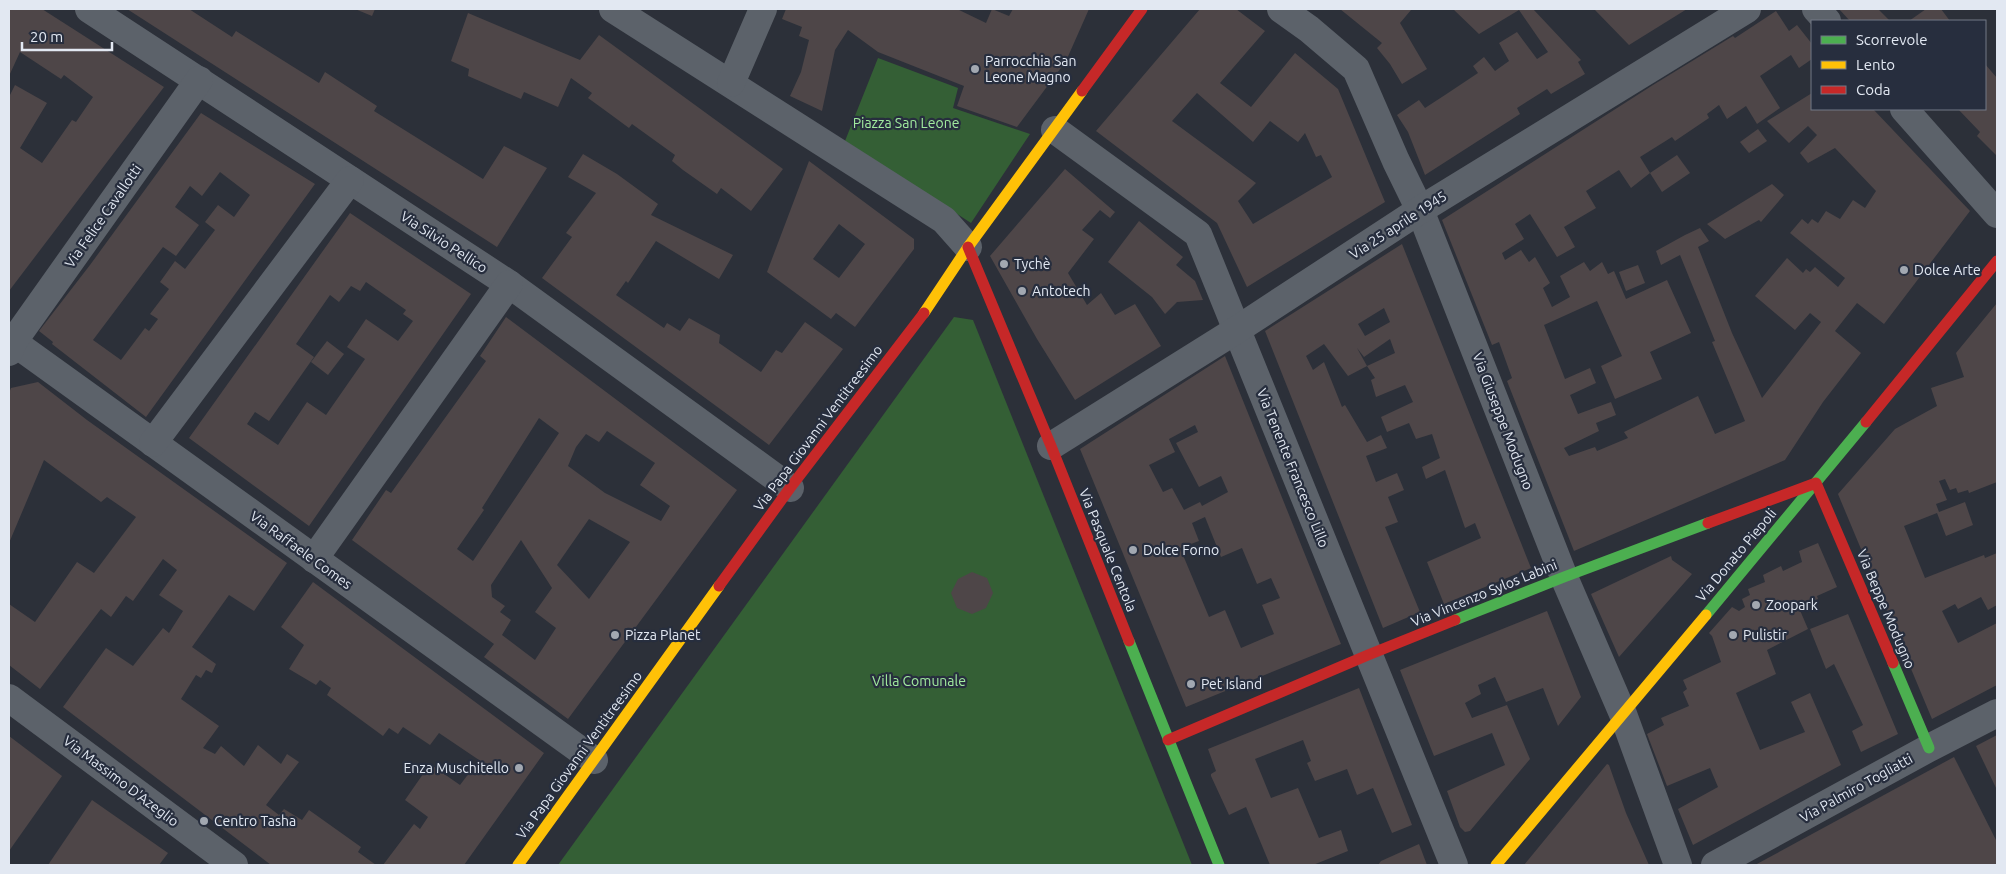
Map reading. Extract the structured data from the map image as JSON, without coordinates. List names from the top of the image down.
{
  "streets": {
    "street": [
      "Via Felice Cavallotti",
      "Via 25 aprile 1945",
      "Via Silvio Pellico",
      "Via Giuseppe Modugno",
      "Via Papa Giovanni Ventitreesimo",
      "Via Tenente Francesco Lillo",
      "Via Raffaele Comes",
      "Via Pasquale Centola",
      "Via Donato Piepoli",
      "Via Vincenzo Sylos Labini",
      "Via Beppe Modugno",
      "Via Massimo D'Azeglio",
      "Via Palmiro Togliatti"
    ]
  },
  "crossings": [
    ["Via Felice Cavallotti", "Via Silvio Pellico"],
    ["Via Felice Cavallotti", "Via Raffaele Comes"],
    ["Via 25 aprile 1945", "Via Giuseppe Modugno"],
    ["Via 25 aprile 1945", "Via Tenente Francesco Lillo"],
    ["Via 25 aprile 1945", "Via Pasquale Centola"],
    ["Via Silvio Pellico", "Via Papa Giovanni Ventitreesimo"],
    ["Via Giuseppe Modugno", "Via Donato Piepoli"],
    ["Via Giuseppe Modugno", "Via Vincenzo Sylos Labini"],
    ["Via Papa Giovanni Ventitreesimo", "Via Tenente Francesco Lillo"],
    ["Via Papa Giovanni Ventitreesimo", "Via Raffaele Comes"],
    ["Via Papa Giovanni Ventitreesimo", "Via Pasquale Centola"],
    ["Via Tenente Francesco Lillo", "Via Vincenzo Sylos Labini"],
    ["Via Pasquale Centola", "Via Vincenzo Sylos Labini"],
    ["Via Donato Piepoli", "Via Vincenzo Sylos Labini"],
    ["Via Donato Piepoli", "Via Beppe Modugno"],
    ["Via Vincenzo Sylos Labini", "Via Beppe Modugno"],
    ["Via Beppe Modugno", "Via Palmiro Togliatti"]
  ],
  "parks": ["Piazza San Leone", "Villa Comunale"],
  "places": [
    "Parrocchia San Leone Magno",
    "Tychè",
    "Dolce Arte",
    "Antotech",
    "Dolce Forno",
    "Zoopark",
    "Pizza Planet",
    "Pulistir",
    "Pet Island",
    "Enza Muschitello",
    "Centro Tasha"
  ],
  "legend": ["Scorrevole", "Lento", "Coda"],
  "scale_bar": "20 m"
}
